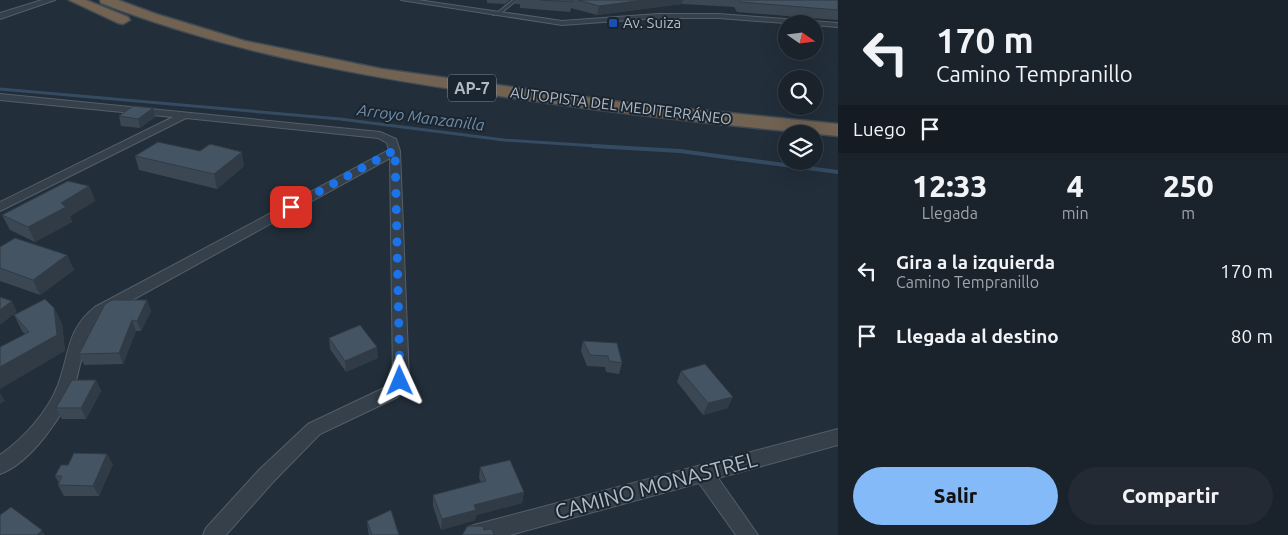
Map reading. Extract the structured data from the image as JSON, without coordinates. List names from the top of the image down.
{
  "streets": {
    "highway": ["AP-7", "AUTOPISTA DEL MEDITERRÁNEO"],
    "street": ["CAMINO MONASTREL"]
  },
  "crossings": [
    ["AP-7", "AUTOPISTA DEL MEDITERRÁNEO"]
  ],
  "water": ["Arroyo Manzanilla"],
  "places": {
    "transit": ["Av. Suiza"]
  },
  "north": "right",
  "page": {
    "turn": ["170 m", "Camino Tempranillo"],
    "then": "Luego",
    "eta": [
      "12:33",
      "Llegada",
      "4",
      "min",
      "250",
      "m"
    ],
    "list": [
      {
        "name": "Gira a la izquierda",
        "note": "Camino Tempranillo",
        "value": "170 m"
      },
      {
        "name": "Llegada al destino",
        "value": "80 m"
      }
    ],
    "buttons": ["Salir", "Compartir"]
  }
}
